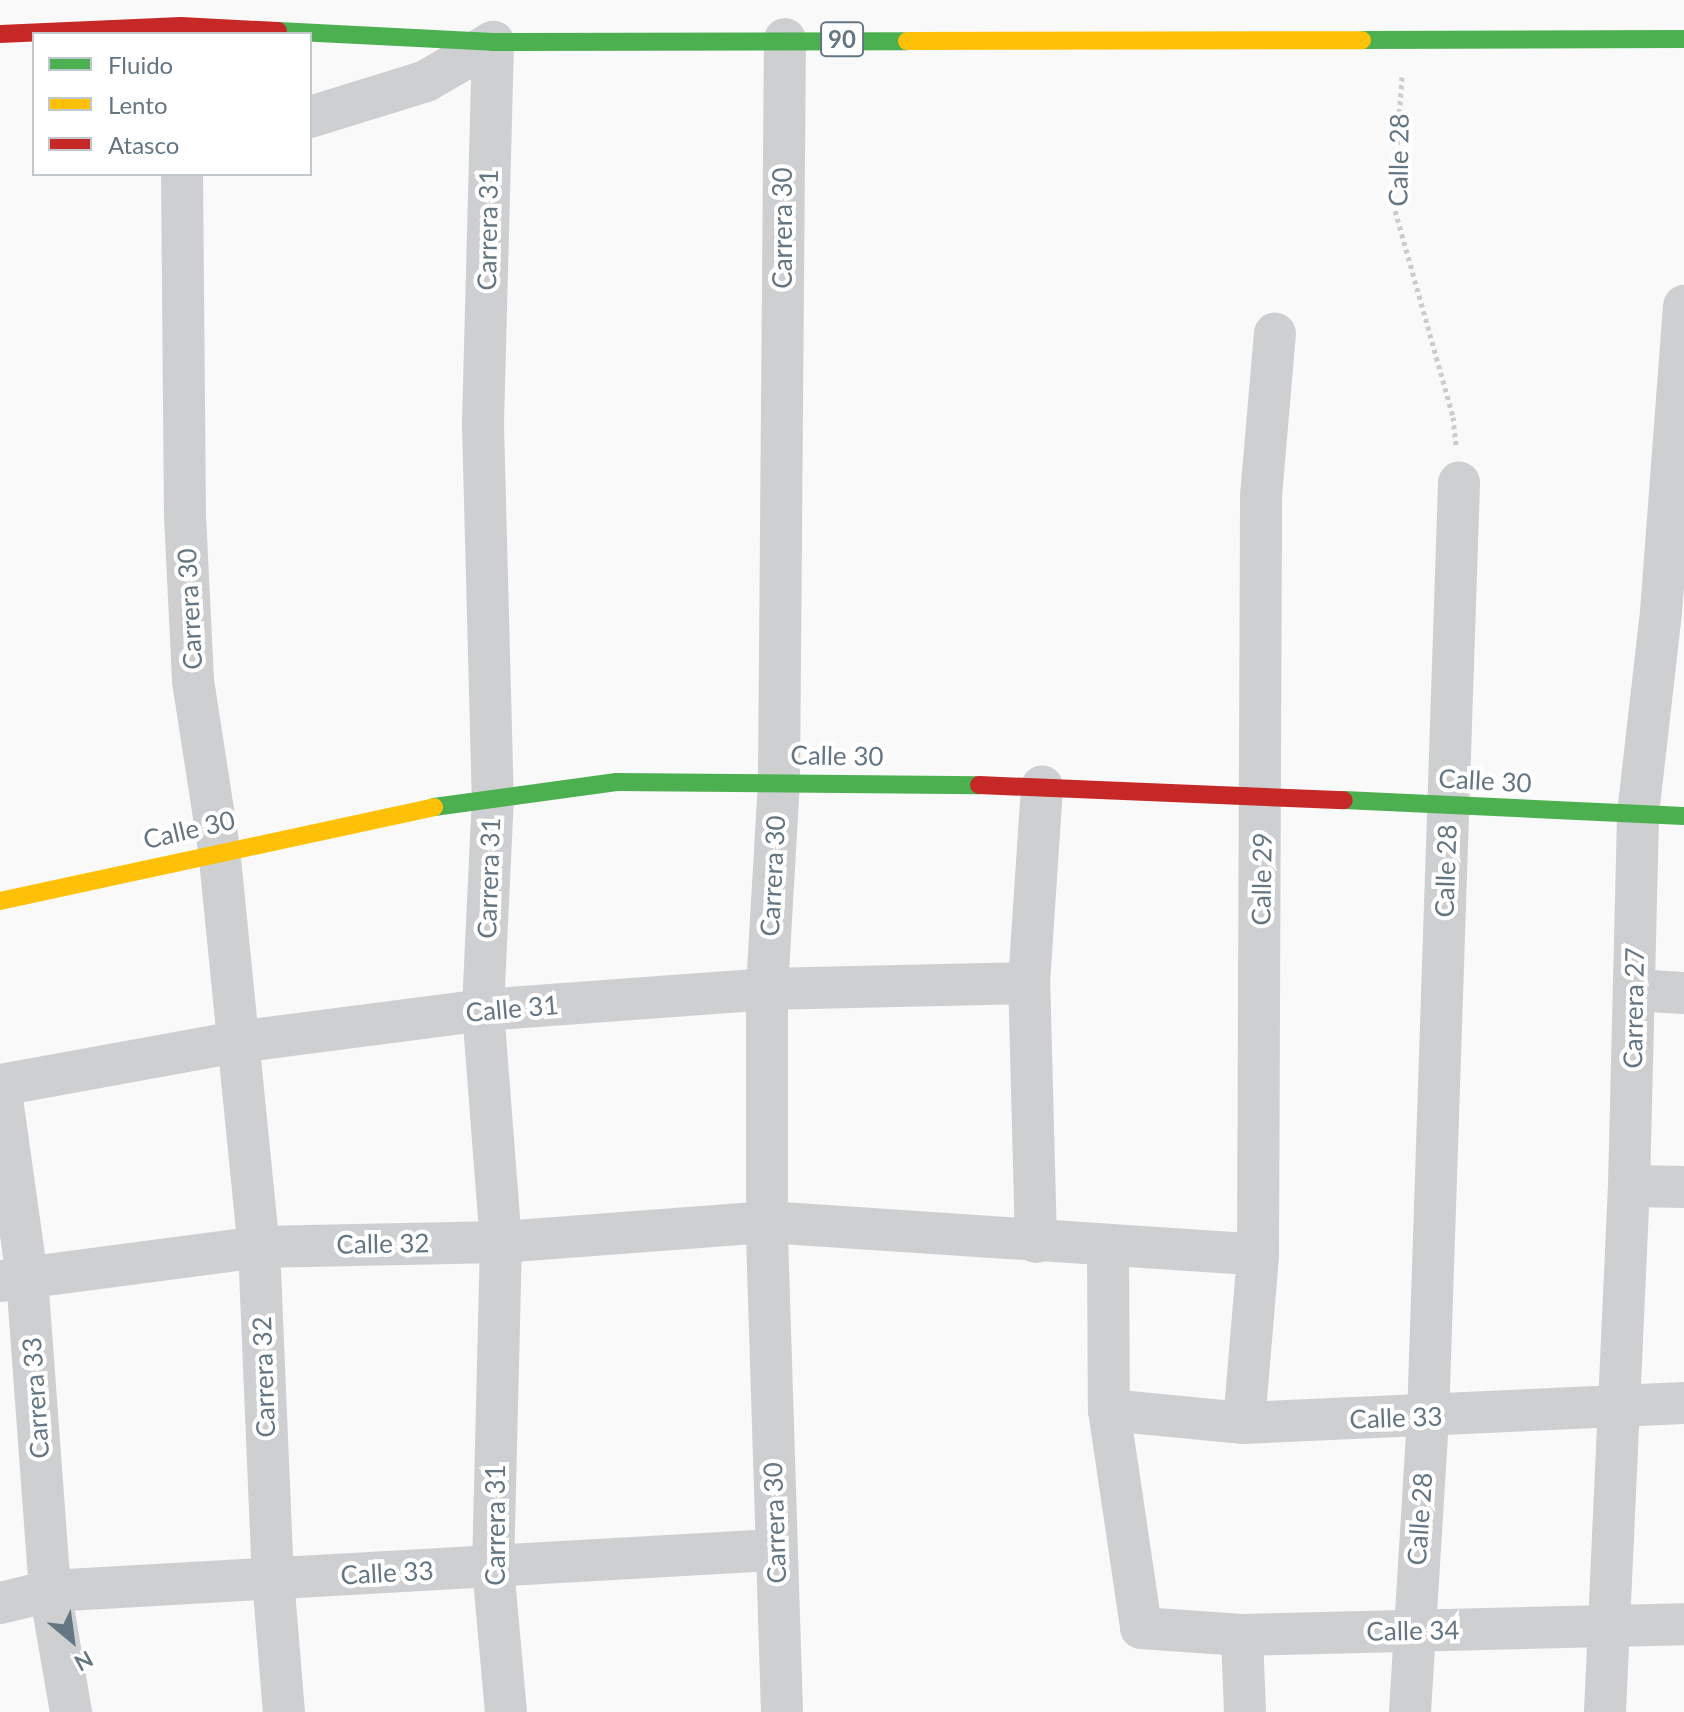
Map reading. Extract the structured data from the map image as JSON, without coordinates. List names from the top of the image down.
{
  "streets": {
    "street": [
      "90",
      "Calle 28",
      "Carrera 30",
      "Carrera 31",
      "Calle 30",
      "Calle 29",
      "Carrera 27",
      "Calle 31",
      "Calle 32",
      "Carrera 32",
      "Carrera 33",
      "Calle 33",
      "Calle 34"
    ]
  },
  "crossings": [
    ["90", "Calle 28"],
    ["90", "Carrera 30"],
    ["90", "Carrera 31"],
    ["Calle 28", "Calle 30"],
    ["Calle 28", "Calle 33"],
    ["Calle 28", "Calle 34"],
    ["Carrera 30", "Calle 30"],
    ["Carrera 30", "Calle 31"],
    ["Carrera 30", "Calle 32"],
    ["Carrera 30", "Carrera 32"],
    ["Carrera 30", "Calle 33"],
    ["Carrera 31", "Calle 30"],
    ["Carrera 31", "Calle 31"],
    ["Carrera 31", "Calle 32"],
    ["Carrera 31", "Calle 33"],
    ["Calle 30", "Calle 29"],
    ["Calle 30", "Carrera 27"],
    ["Calle 29", "Calle 32"],
    ["Calle 29", "Calle 33"],
    ["Carrera 27", "Calle 33"],
    ["Carrera 27", "Calle 34"],
    ["Calle 31", "Carrera 32"],
    ["Calle 31", "Carrera 33"],
    ["Calle 32", "Carrera 32"],
    ["Calle 32", "Carrera 33"],
    ["Carrera 32", "Calle 33"],
    ["Carrera 33", "Calle 33"],
    ["Calle 33", "Calle 34"]
  ],
  "legend": ["Fluido", "Lento", "Atasco"],
  "north": "bottom right"
}
